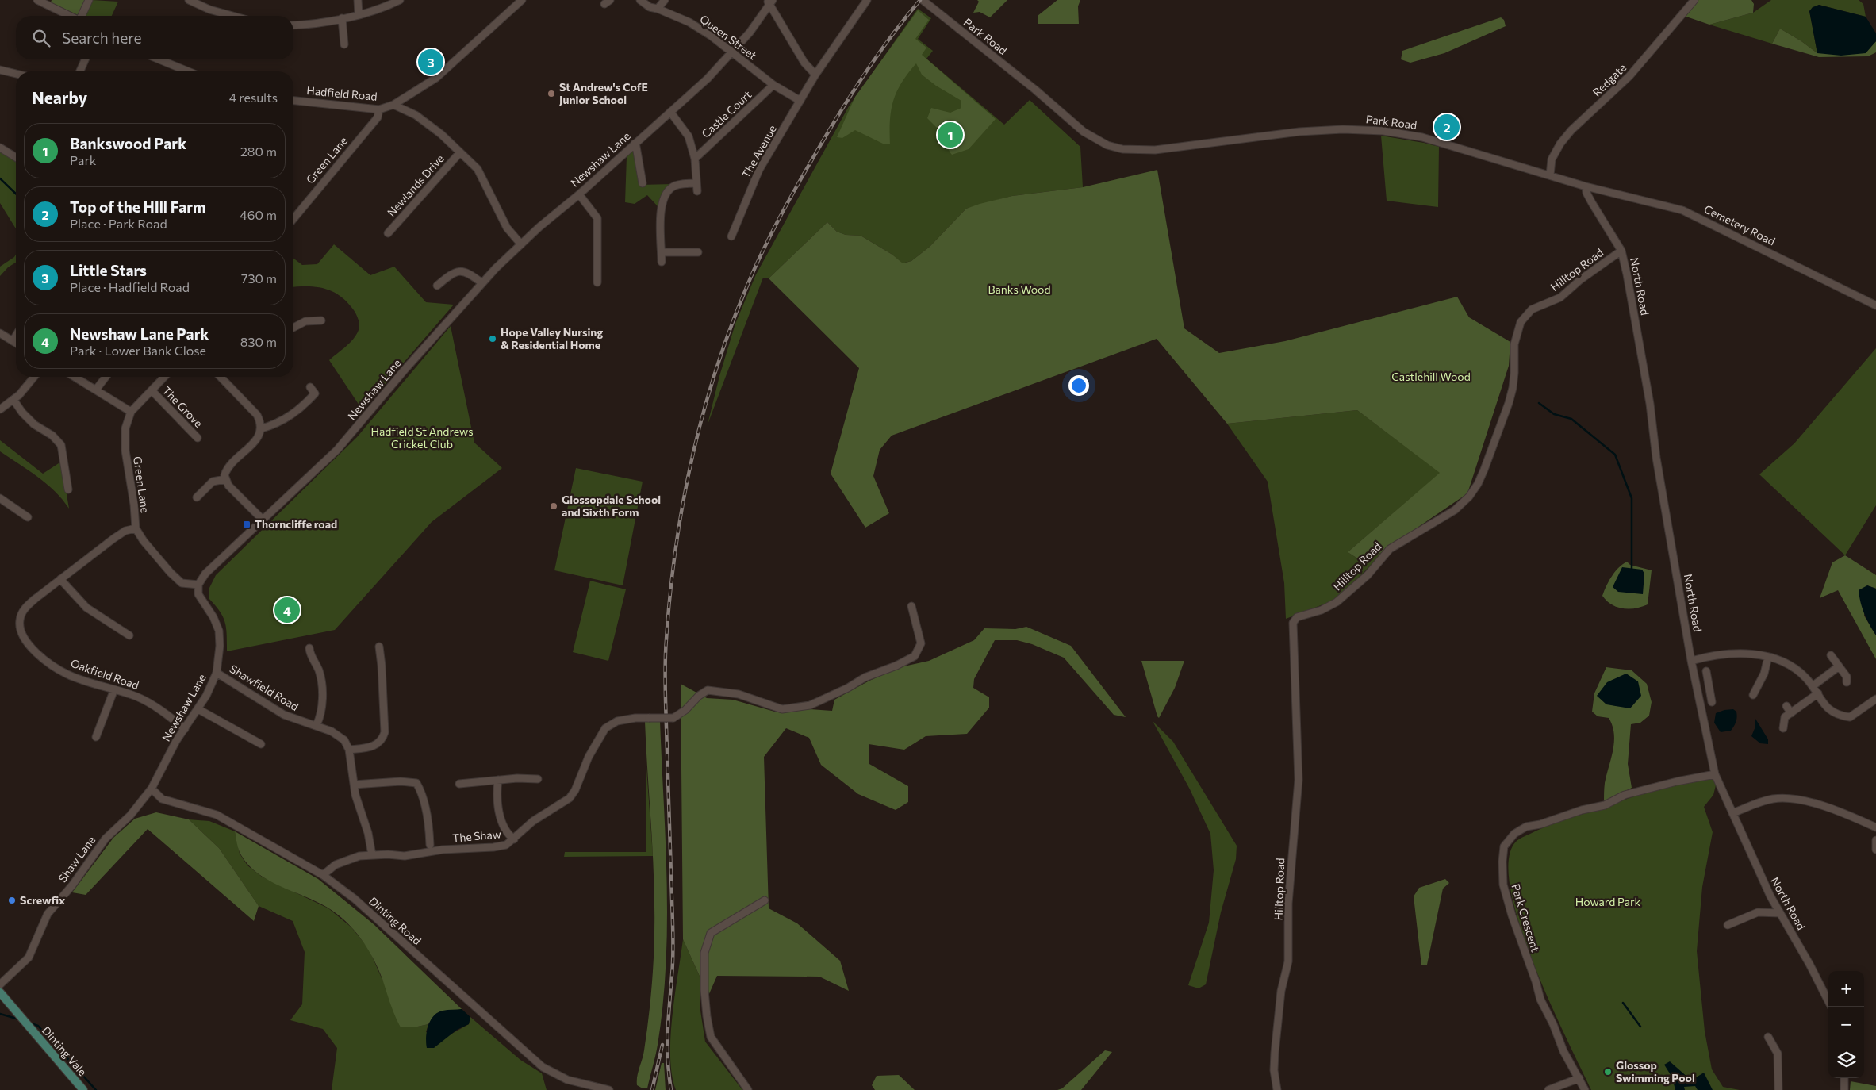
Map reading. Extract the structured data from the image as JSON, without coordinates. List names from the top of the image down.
{
  "streets": {
    "main road": ["Dinting Vale"],
    "street": [
      "Park Road",
      "Queen Street",
      "Redgate",
      "Hadfield Road",
      "Castle Court",
      "The Avenue",
      "Newshaw Lane",
      "Green Lane",
      "Newlands Drive",
      "Cemetery Road",
      "Hilltop Road",
      "North Road",
      "The Grove",
      "Oakfield Road",
      "Shawfield Road",
      "The Shaw",
      "Shaw Lane",
      "Park Crescent",
      "Dinting Road"
    ]
  },
  "crossings": [
    ["Park Road", "Redgate"],
    ["Park Road", "Cemetery Road"],
    ["Park Road", "North Road"],
    ["Queen Street", "Castle Court"],
    ["Queen Street", "The Avenue"],
    ["Queen Street", "Newshaw Lane"],
    ["Hadfield Road", "Green Lane"],
    ["Hadfield Road", "Newlands Drive"],
    ["Newshaw Lane", "Green Lane"],
    ["Newshaw Lane", "Newlands Drive"],
    ["Newshaw Lane", "Oakfield Road"],
    ["Newshaw Lane", "Shawfield Road"],
    ["Newshaw Lane", "Shaw Lane"],
    ["Newshaw Lane", "Dinting Road"],
    ["Green Lane", "The Grove"],
    ["Green Lane", "Oakfield Road"],
    ["Cemetery Road", "North Road"],
    ["Hilltop Road", "North Road"],
    ["North Road", "Park Crescent"],
    ["The Shaw", "Dinting Road"],
    ["Shaw Lane", "Dinting Road"]
  ],
  "parks": [
    "Banks Wood",
    "Castlehill Wood",
    "Hadfield St Andrews Cricket Club",
    "Howard Park"
  ],
  "places": {
    "other": [
      "St Andrew's CofE Junior School",
      "Hope Valley Nursing & Residential Home",
      "Glossopdale School and Sixth Form",
      "Screwfix",
      "Glossop Swimming Pool"
    ],
    "transit": ["Thorncliffe road"]
  },
  "page": {
    "search": "Search here",
    "pins": [
      "3",
      "2",
      "1",
      "4"
    ],
    "heading": ["Nearby", "4 results"],
    "list": [
      {
        "mark": "1",
        "name": "Bankswood Park",
        "note": "Park",
        "value": "280 m"
      },
      {
        "mark": "2",
        "name": "Top of the HIll Farm",
        "note": "Place · Park Road",
        "value": "460 m"
      },
      {
        "mark": "3",
        "name": "Little Stars",
        "note": "Place · Hadfield Road",
        "value": "730 m"
      },
      {
        "mark": "4",
        "name": "Newshaw Lane Park",
        "note": "Park · Lower Bank Close",
        "value": "830 m"
      }
    ],
    "map_buttons": ["+", "−"]
  }
}
